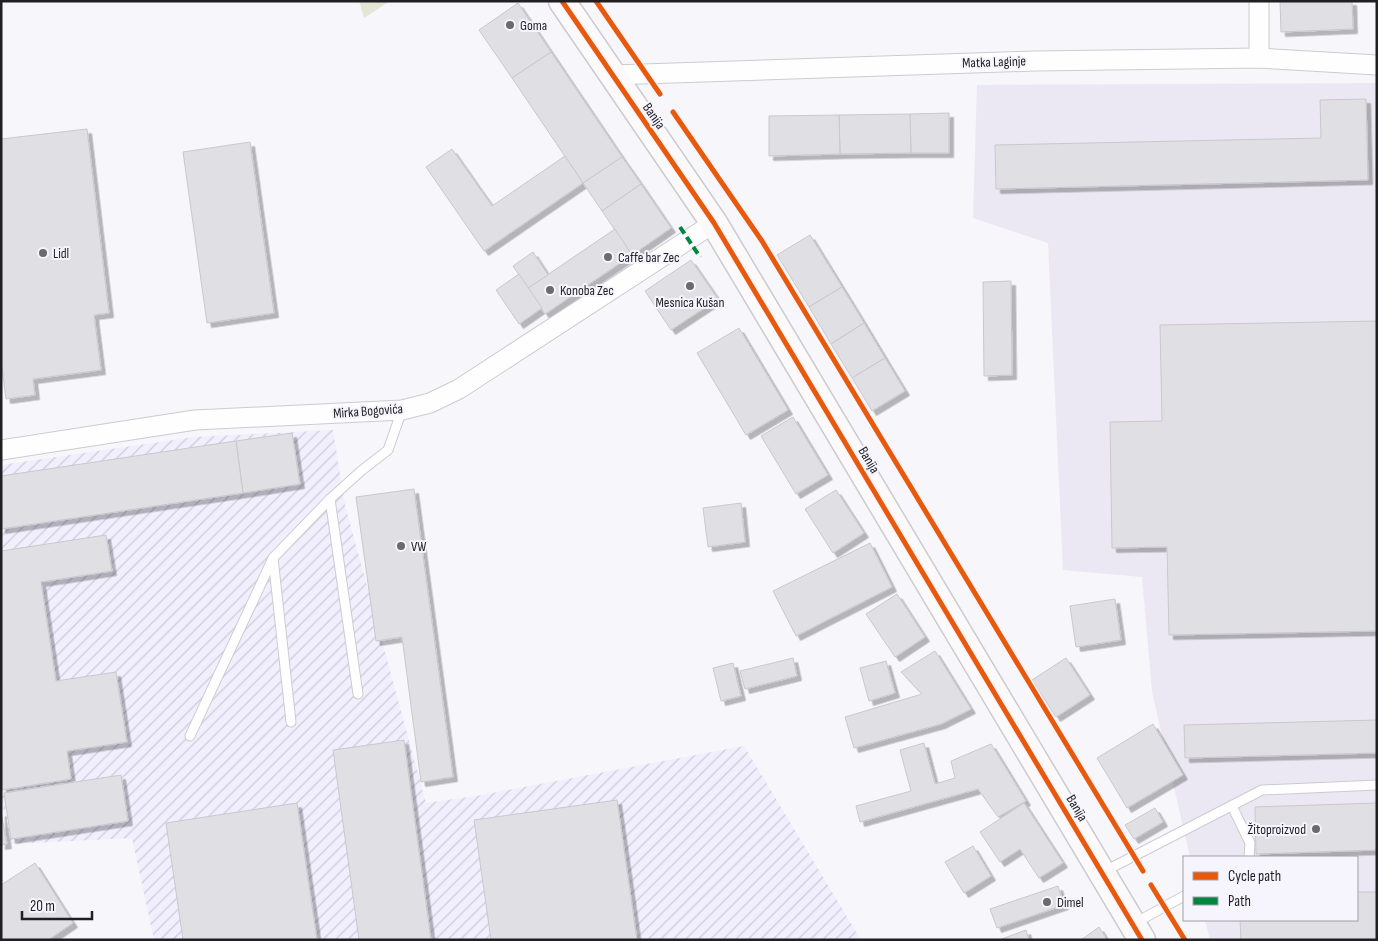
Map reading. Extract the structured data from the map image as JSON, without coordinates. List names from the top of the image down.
{
  "streets": {
    "main road": ["Banija"],
    "street": ["Matka Laginje", "Mirka Bogovića"]
  },
  "crossings": [
    ["Matka Laginje", "Banija"],
    ["Banija", "Mirka Bogovića"]
  ],
  "places": [
    "Goma",
    "Lidl",
    "Caffe bar Zec",
    "Mesnica Kušan",
    "Konoba Zec",
    "VW",
    "Žitoproizvod",
    "Dimel"
  ],
  "legend": ["Cycle path", "Path"],
  "scale_bar": "20 m"
}
